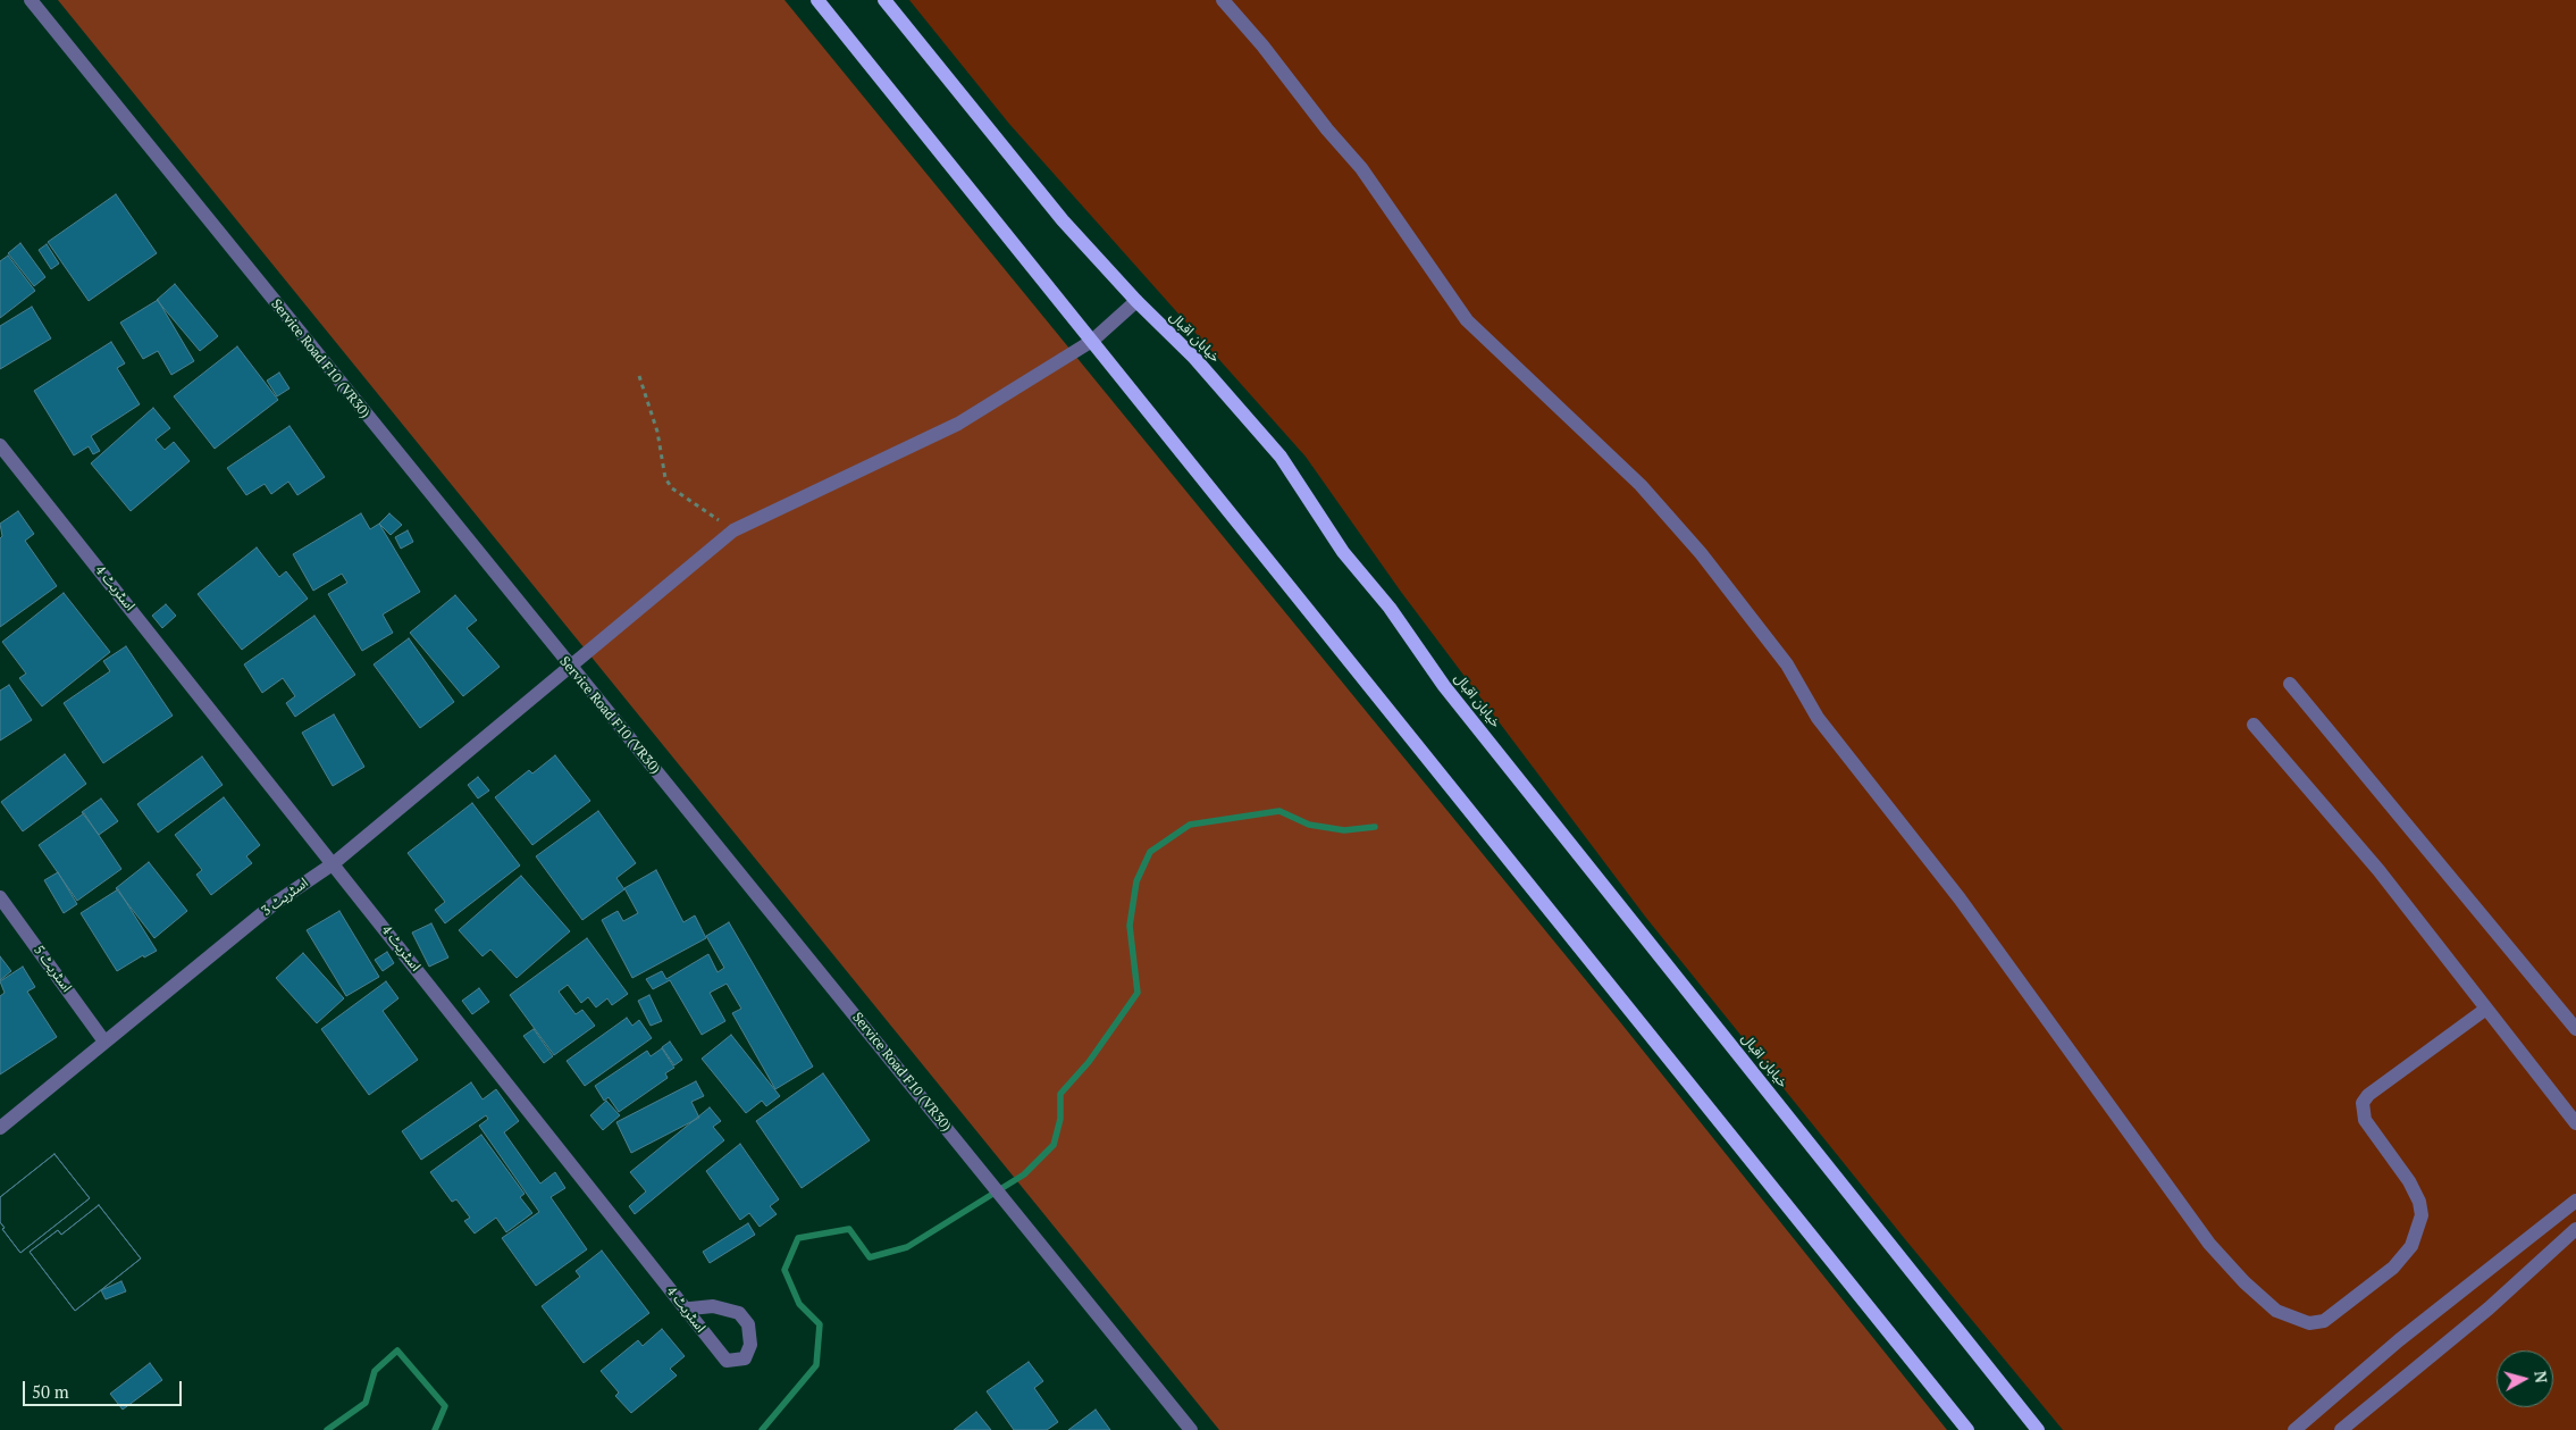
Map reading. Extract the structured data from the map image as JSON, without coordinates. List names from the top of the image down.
{
  "streets": {
    "main road": ["خیابان اقبال"],
    "street": [
      "Service Road F10 (VR30)",
      "اسٹریٹ 4",
      "اسٹریٹ 3",
      "اسٹریٹ 5"
    ]
  },
  "crossings": [
    ["خیابان اقبال", "اسٹریٹ 3"],
    ["Service Road F10 (VR30)", "اسٹریٹ 3"],
    ["اسٹریٹ 4", "اسٹریٹ 3"],
    ["اسٹریٹ 3", "اسٹریٹ 5"]
  ],
  "scale_bar": "50 m",
  "north": "right"
}
